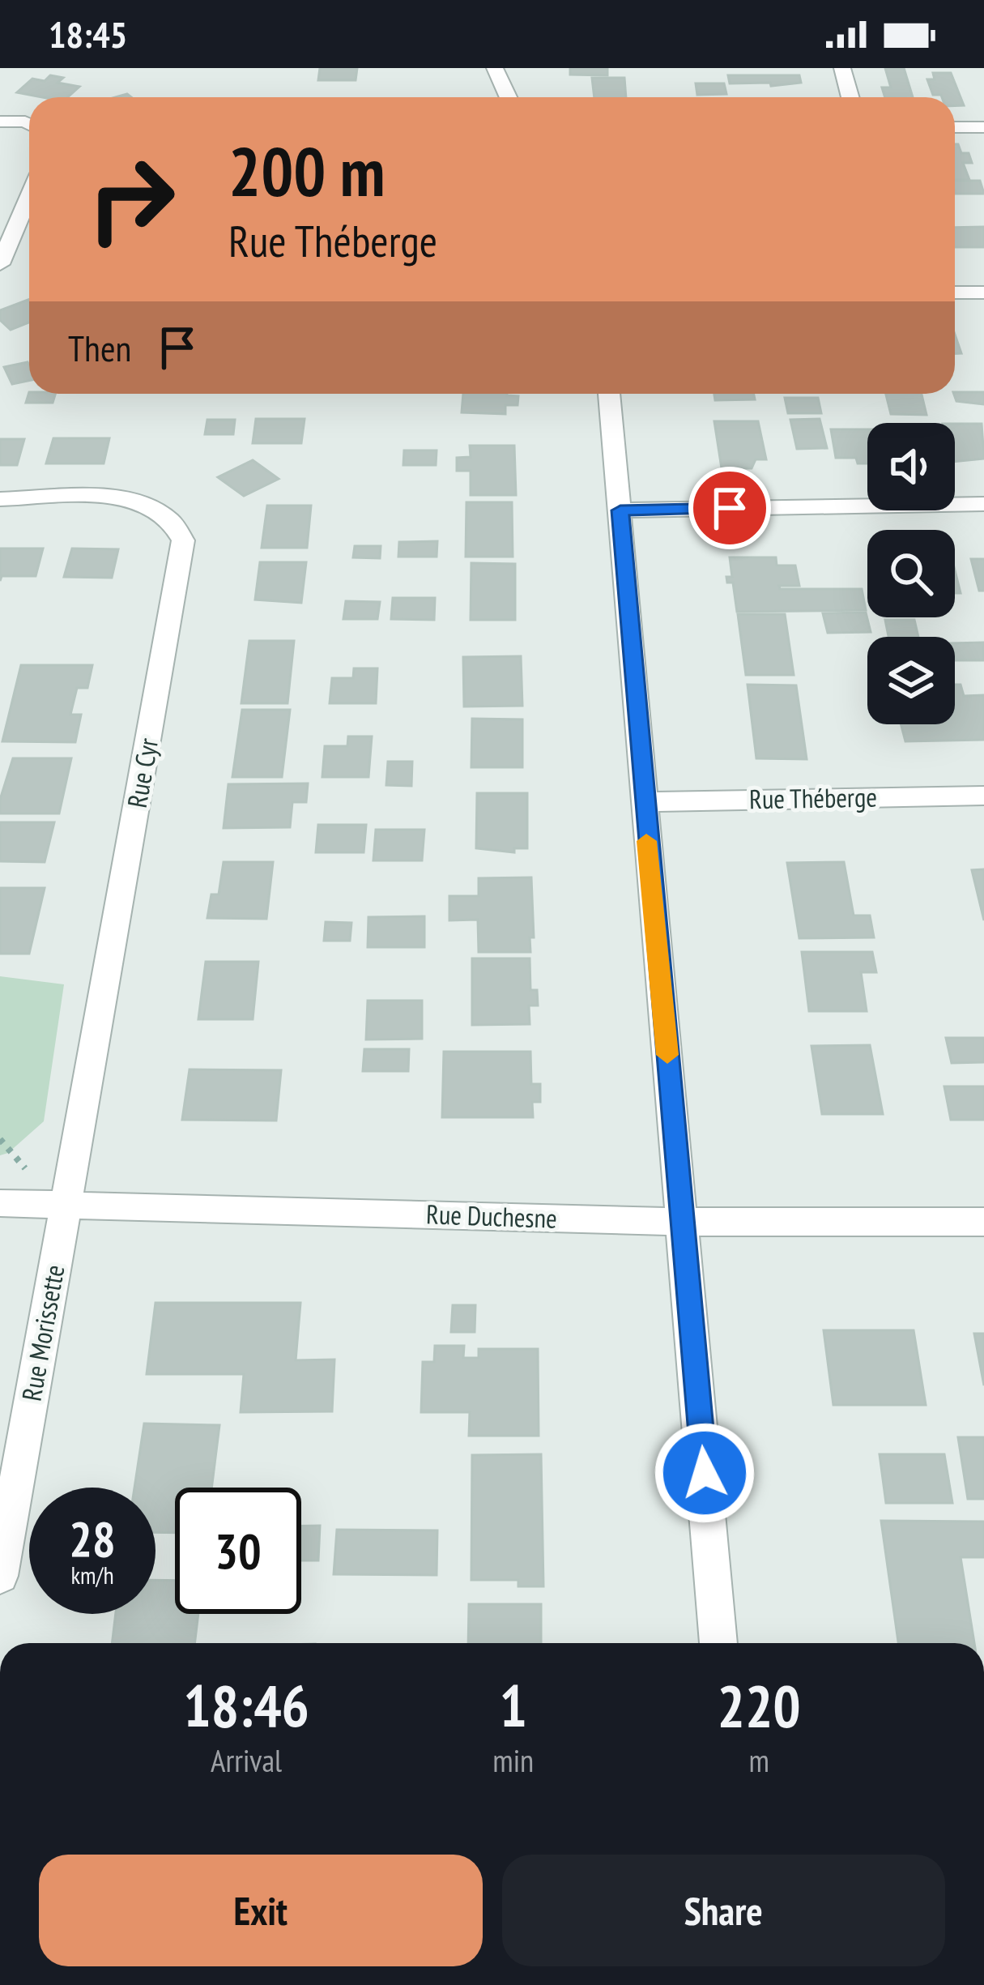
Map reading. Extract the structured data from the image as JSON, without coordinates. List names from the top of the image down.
{
  "streets": {
    "street": [
      "Rue Cyr",
      "Rue Théberge",
      "Rue Duchesne",
      "Rue Morissette"
    ]
  },
  "crossings": [
    ["Rue Cyr", "Rue Duchesne"],
    ["Rue Cyr", "Rue Morissette"],
    ["Rue Duchesne", "Rue Morissette"]
  ],
  "page": {
    "status": "18:45",
    "turn": ["200 m", "Rue Théberge"],
    "then": "Then",
    "speed": "28 km/h",
    "limit": "30",
    "eta": [
      "18:46",
      "Arrival",
      "1",
      "min",
      "220",
      "m"
    ],
    "buttons": ["Exit", "Share"]
  }
}
